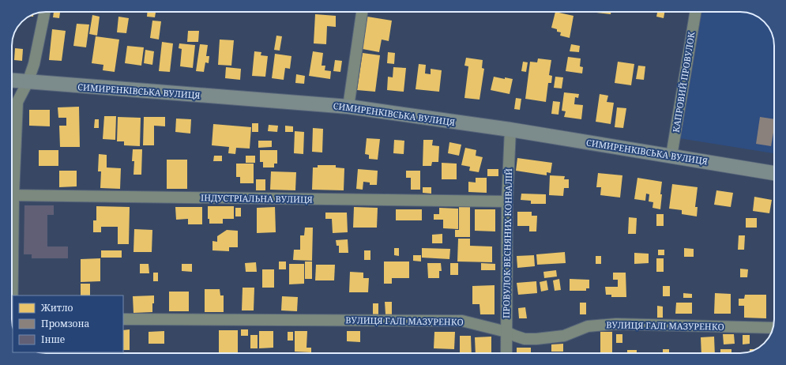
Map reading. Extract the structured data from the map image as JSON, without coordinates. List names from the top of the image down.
{
  "streets": {
    "main road": ["СИМИРЕНКІВСЬКА ВУЛИЦЯ"],
    "street": [
      "КАПРОВИЙ ПРОВУЛОК",
      "ІНДУСТРІАЛЬНА ВУЛИЦЯ",
      "ПРОВУЛОК ВЕСНЯНИХ КОНВАЛІЙ",
      "ВУЛИЦЯ ГАЛІ МАЗУРЕНКО"
    ]
  },
  "crossings": [
    ["КАПРОВИЙ ПРОВУЛОК", "СИМИРЕНКІВСЬКА ВУЛИЦЯ"],
    ["СИМИРЕНКІВСЬКА ВУЛИЦЯ", "ПРОВУЛОК ВЕСНЯНИХ КОНВАЛІЙ"],
    ["ІНДУСТРІАЛЬНА ВУЛИЦЯ", "ПРОВУЛОК ВЕСНЯНИХ КОНВАЛІЙ"],
    ["ПРОВУЛОК ВЕСНЯНИХ КОНВАЛІЙ", "ВУЛИЦЯ ГАЛІ МАЗУРЕНКО"]
  ],
  "legend": ["Житло", "Промзона", "Інше"]
}
